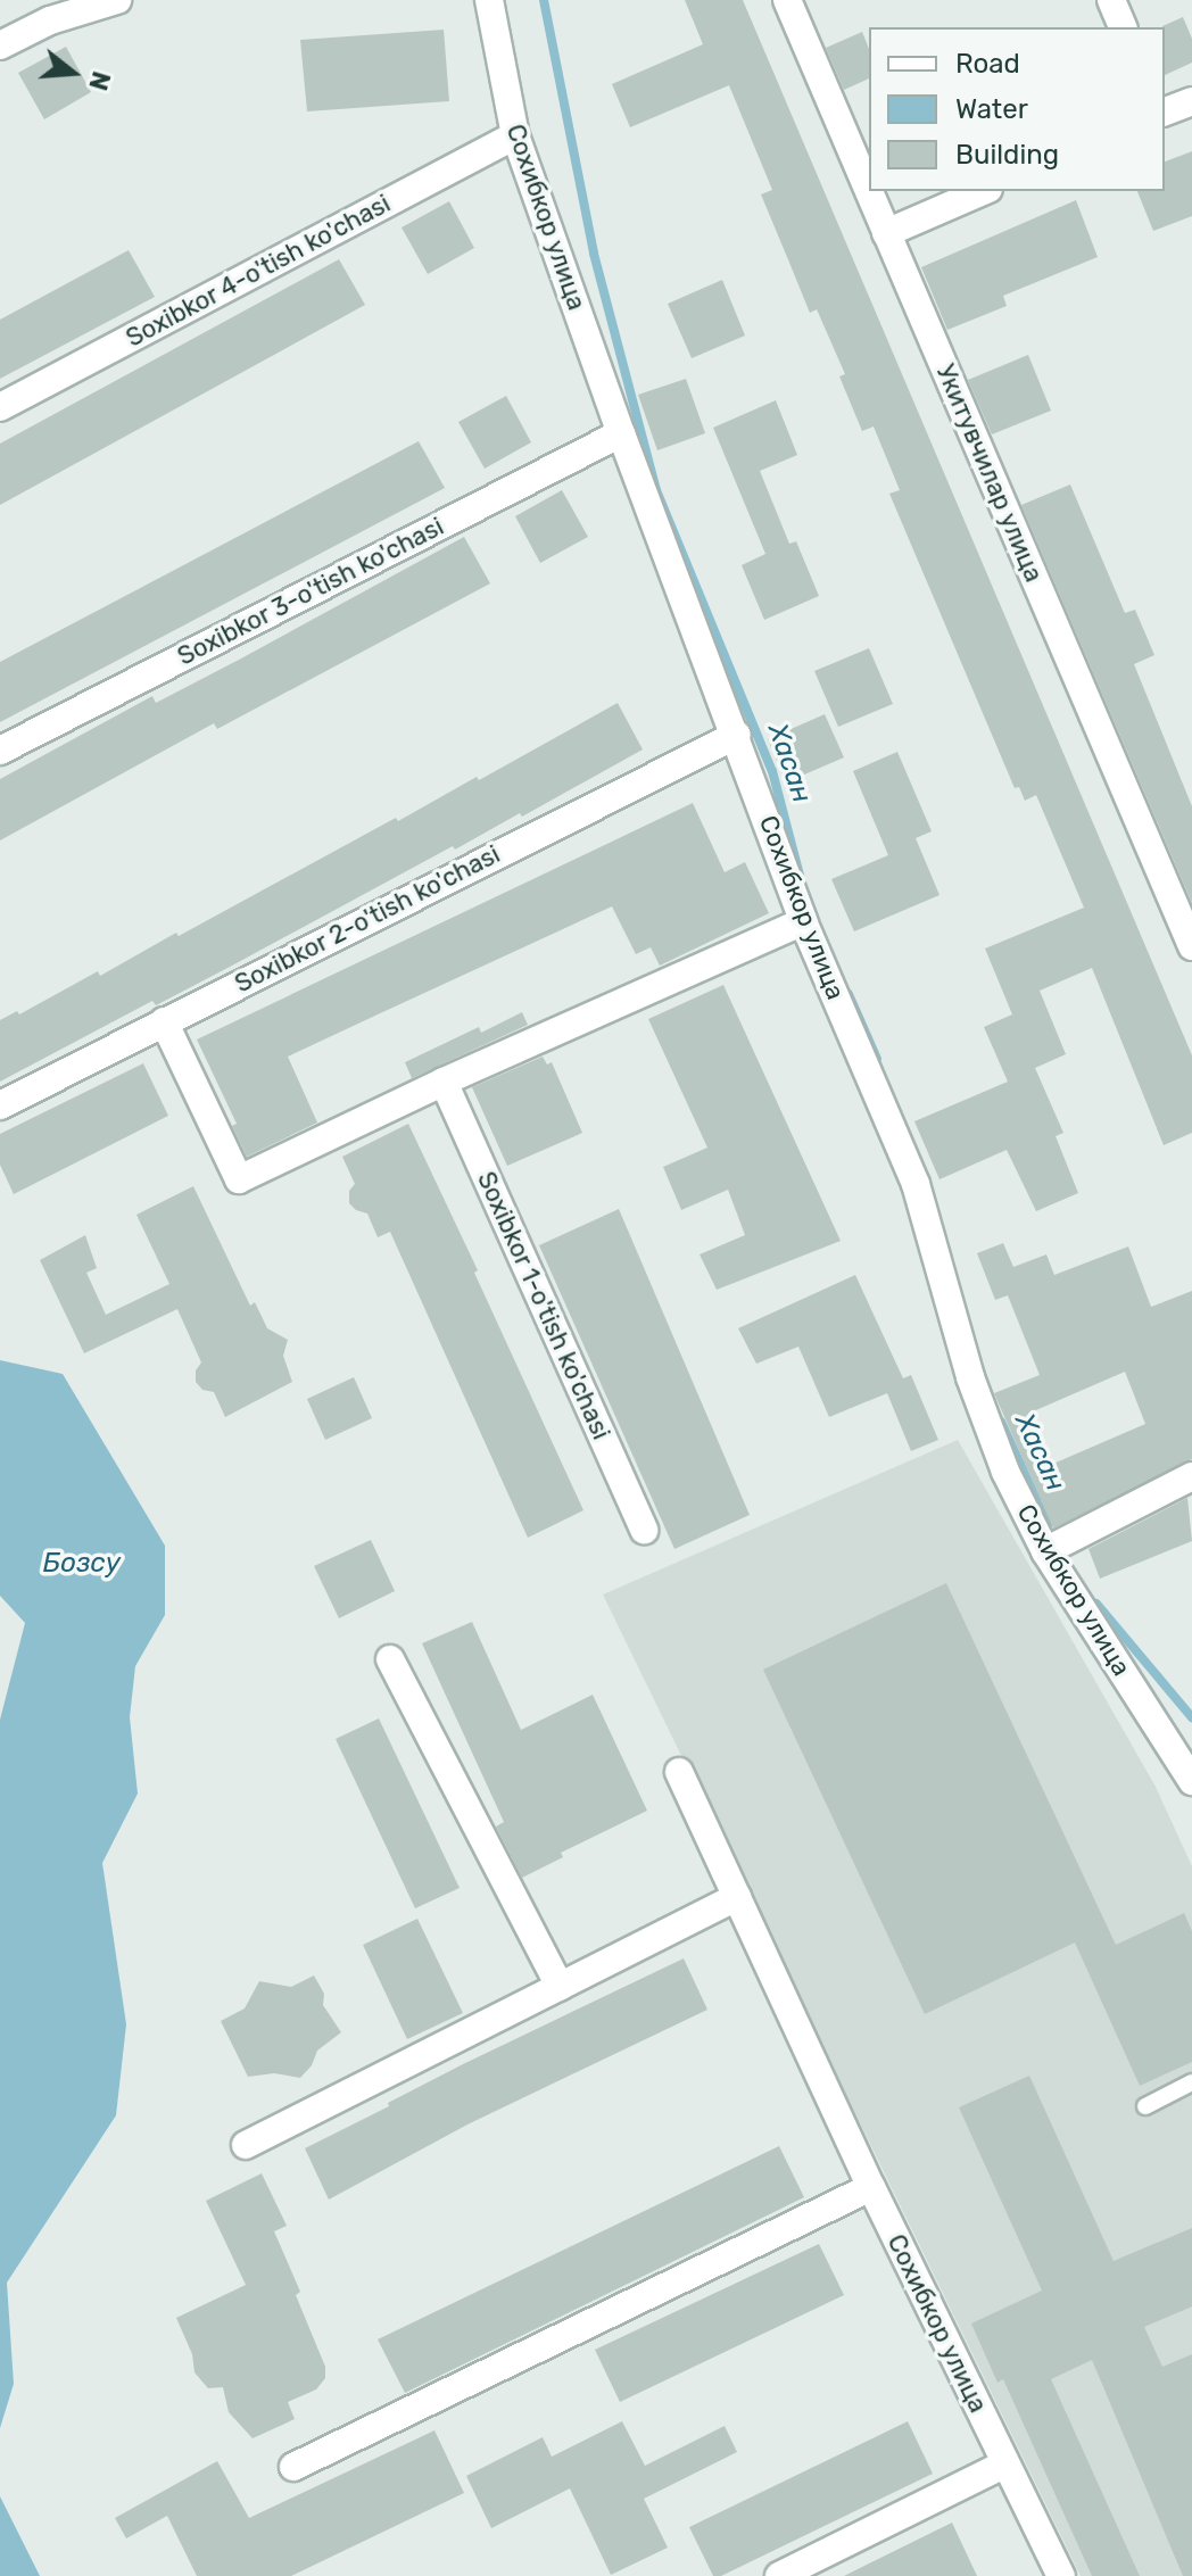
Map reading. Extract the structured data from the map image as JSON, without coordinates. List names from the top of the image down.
{
  "streets": {
    "street": [
      "Сохибкор улица",
      "Soxibkor 4-o'tish ko'chasi",
      "Укитувчилар улица",
      "Soxibkor 3-o'tish ko'chasi",
      "Soxibkor 2-o'tish ko'chasi",
      "Soxibkor 1-o'tish ko'chasi"
    ]
  },
  "crossings": [
    ["Сохибкор улица", "Soxibkor 4-o'tish ko'chasi"],
    ["Сохибкор улица", "Soxibkor 3-o'tish ko'chasi"],
    ["Сохибкор улица", "Soxibkor 2-o'tish ko'chasi"]
  ],
  "water": ["Хасан", "Бозсу"],
  "legend": ["Road", "Water", "Building"],
  "north": "right"
}
